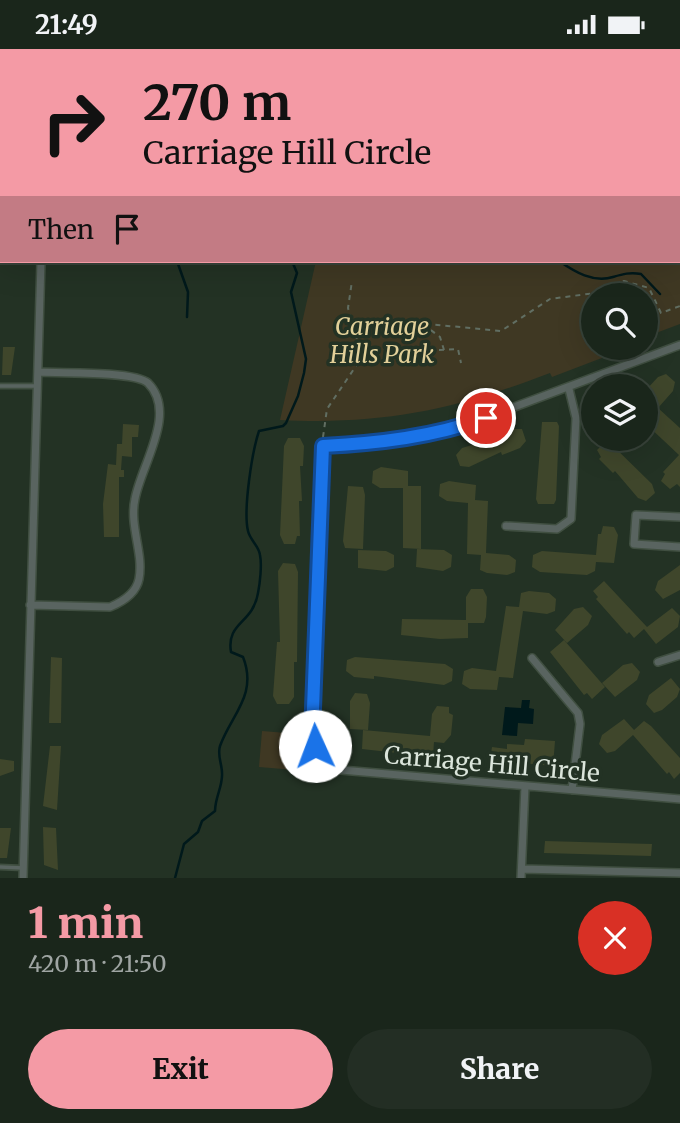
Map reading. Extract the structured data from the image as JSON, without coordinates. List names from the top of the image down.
{
  "streets": {
    "street": ["Carriage Hill Circle"]
  },
  "parks": ["Carriage Hills Park"],
  "page": {
    "status": "21:49",
    "turn": ["270 m", "Carriage Hill Circle"],
    "then": "Then",
    "heading": ["1 min", "420 m · 21:50"],
    "buttons": ["Exit", "Share"]
  }
}
